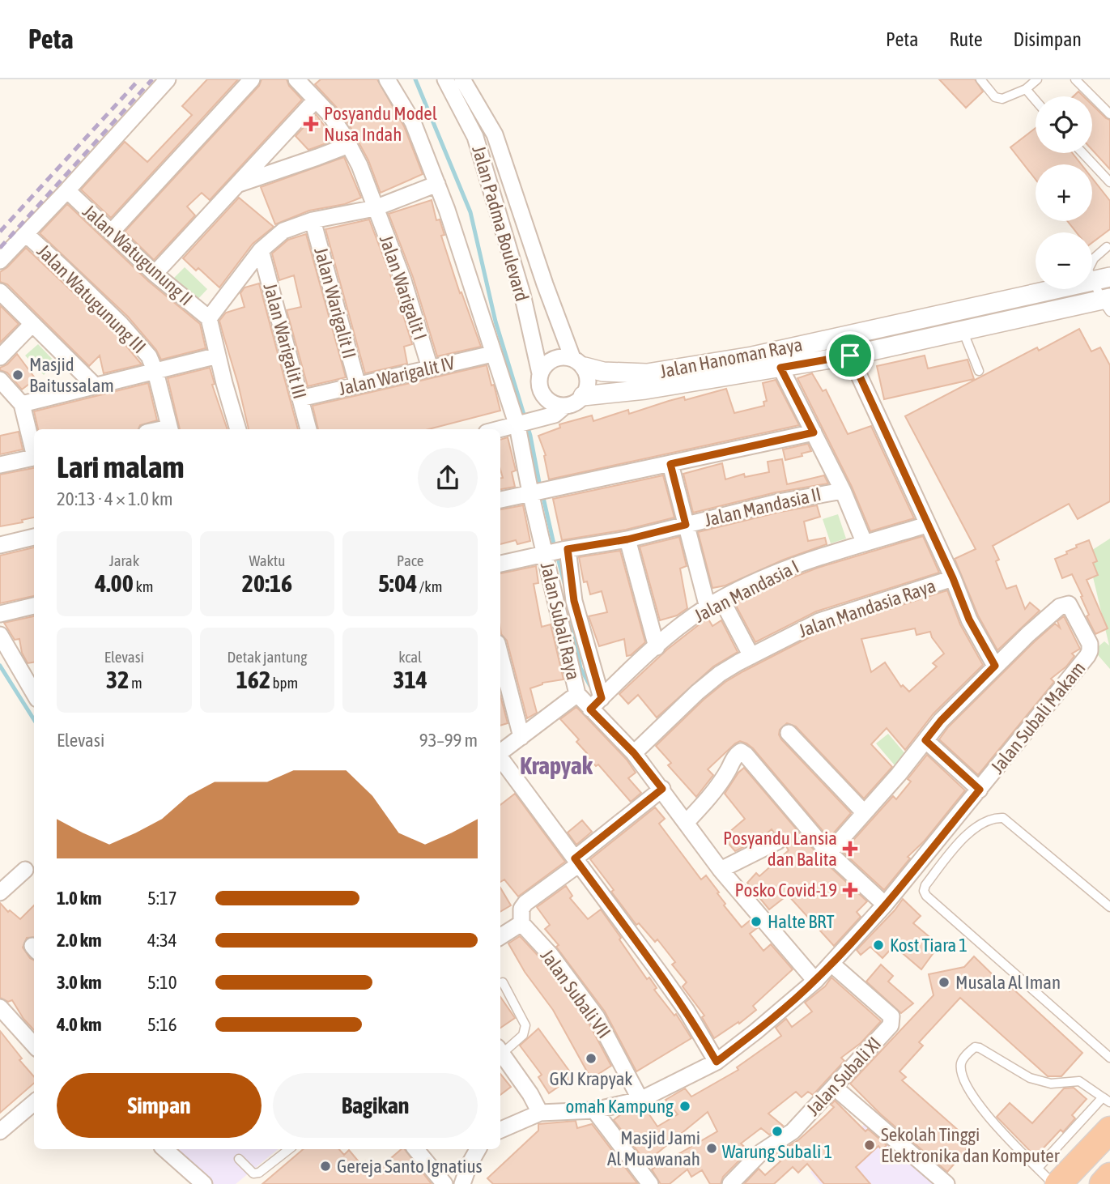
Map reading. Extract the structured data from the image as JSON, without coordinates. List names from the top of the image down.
{
  "streets": {
    "street": [
      "Jalan Padma Boulevard",
      "Jalan Watugunung II",
      "Jalan Warigalit I",
      "Jalan Watugunung III",
      "Jalan Warigalit II",
      "Jalan Warigalit III",
      "Jalan Hanoman Raya",
      "Jalan Warigalit IV",
      "Jalan Mandasia II",
      "Jalan Mandasia I",
      "Jalan Mandasia Raya",
      "Jalan Subali Raya",
      "Jalan Subali Makam",
      "Jalan Subali VII",
      "Jalan Subali XI"
    ]
  },
  "crossings": [
    ["Jalan Padma Boulevard", "Jalan Hanoman Raya"],
    ["Jalan Warigalit I", "Jalan Warigalit IV"],
    ["Jalan Warigalit II", "Jalan Warigalit IV"],
    ["Jalan Warigalit III", "Jalan Warigalit IV"],
    ["Jalan Hanoman Raya", "Jalan Mandasia Raya"],
    ["Jalan Warigalit IV", "Jalan Subali Raya"],
    ["Jalan Mandasia II", "Jalan Subali Raya"],
    ["Jalan Mandasia I", "Jalan Mandasia Raya"],
    ["Jalan Mandasia I", "Jalan Subali Raya"],
    ["Jalan Mandasia Raya", "Jalan Subali Raya"],
    ["Jalan Mandasia Raya", "Jalan Subali Makam"],
    ["Jalan Subali Raya", "Jalan Subali Makam"],
    ["Jalan Subali Makam", "Jalan Subali XI"]
  ],
  "districts": ["Krapyak"],
  "places": {
    "health": ["Posyandu Model Nusa Indah", "Posyandu Lansia dan Balita", "Posko Covid-19"],
    "other": [
      "Masjid Baitussalam",
      "Halte BRT",
      "Kost Tiara 1",
      "Musala Al Iman",
      "GKJ Krapyak",
      "omah Kampung",
      "Warung Subali 1",
      "Sekolah Tinggi Elektronika dan Komputer",
      "Masjid Jami Al Muawanah",
      "Gereja Santo Ignatius"
    ]
  },
  "page": {
    "header": "Peta",
    "nav": ["Peta", "Rute", "Disimpan"],
    "map_buttons": ["+", "−"],
    "heading": ["Lari malam", "20:13 · 4 × 1.0 km"],
    "stats": [
      ["Jarak", "4.00 km"],
      ["Waktu", "20:16"],
      ["Pace", "5:04 /km"],
      ["Elevasi", "32 m"],
      ["Detak jantung", "162 bpm"],
      ["kcal", "314"]
    ],
    "chart": ["Elevasi", "93–99 m"],
    "list": [
      {
        "name": "1.0 km",
        "note": "5:17"
      },
      {
        "name": "2.0 km",
        "note": "4:34"
      },
      {
        "name": "3.0 km",
        "note": "5:10"
      },
      {
        "name": "4.0 km",
        "note": "5:16"
      }
    ],
    "buttons": ["Simpan", "Bagikan"]
  }
}
